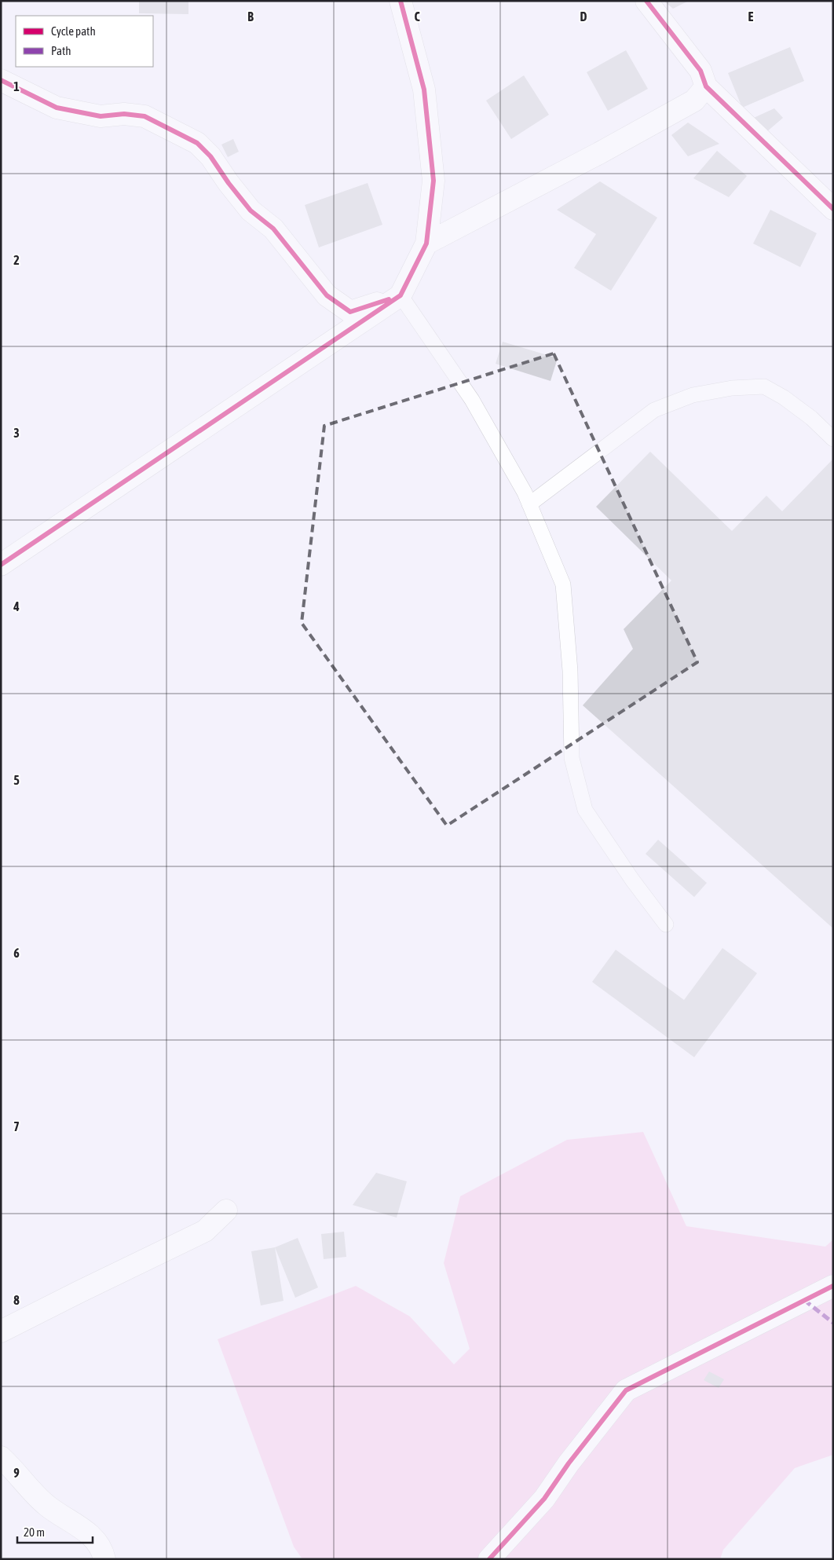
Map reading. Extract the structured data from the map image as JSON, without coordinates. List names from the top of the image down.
{
  "legend": ["Cycle path", "Path"],
  "scale_bar": "20 m",
  "grid": {
    "columns": [
      "B",
      "C",
      "D",
      "E"
    ],
    "rows": [
      "1",
      "2",
      "3",
      "4",
      "5",
      "6",
      "7",
      "8",
      "9"
    ]
  }
}
